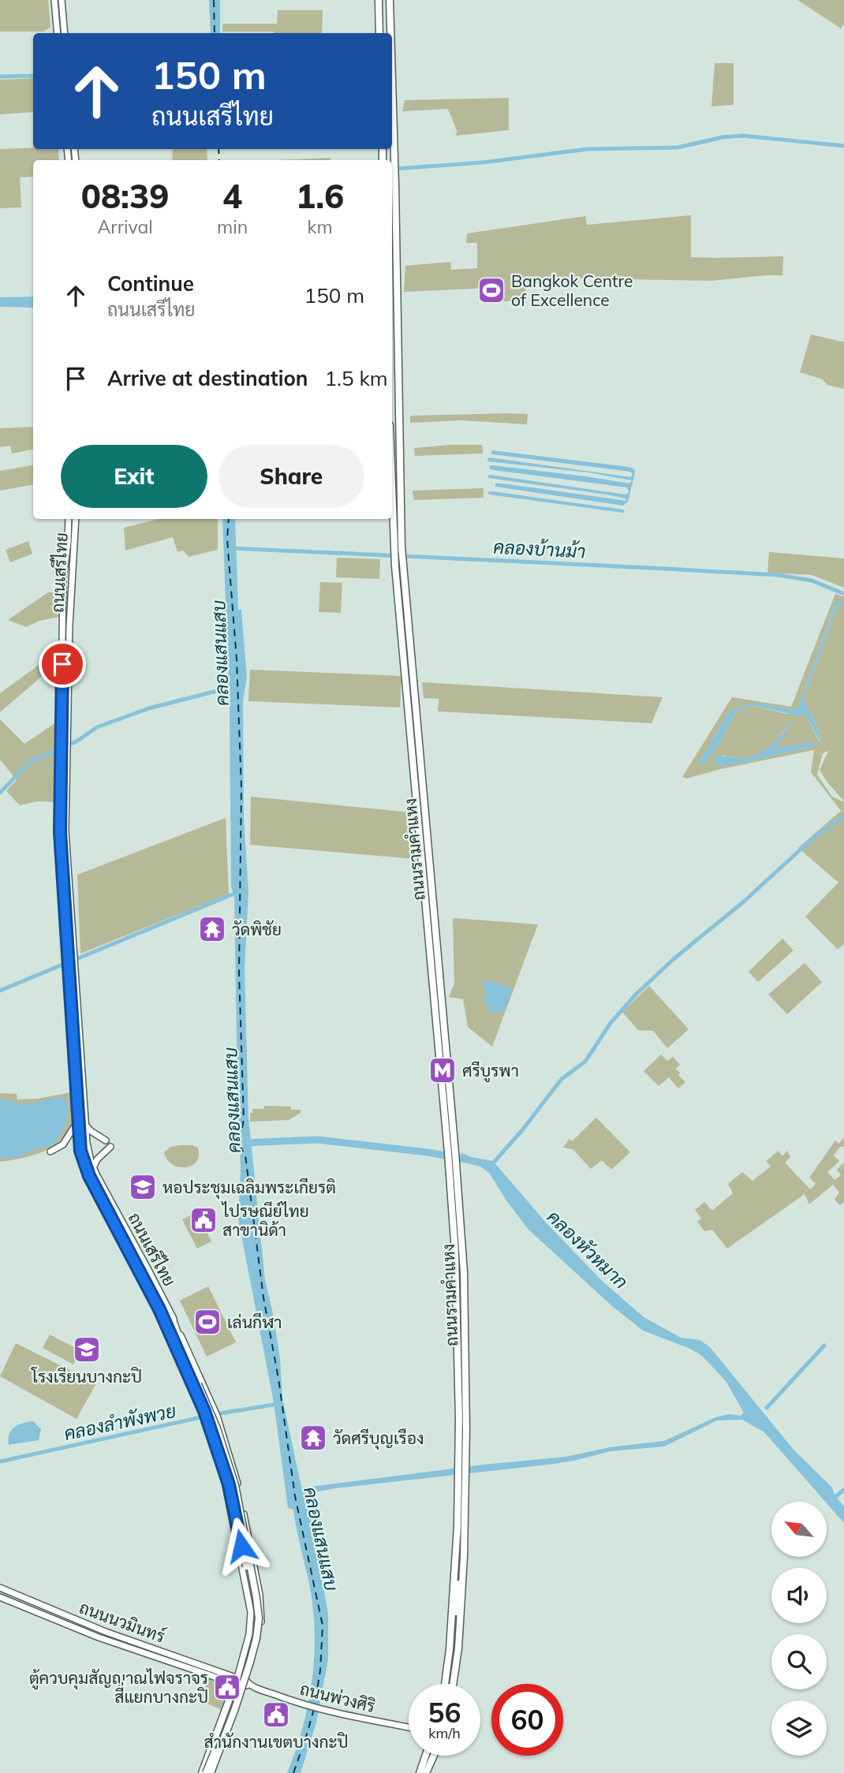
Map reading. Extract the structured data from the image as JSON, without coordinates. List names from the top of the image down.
{
  "streets": {
    "main road": [
      "ถนนเสรีไทย",
      "ถนนรามคำแหง",
      "ถนนนวมินทร์",
      "ถนนพ่วงศิริ"
    ]
  },
  "crossings": [
    ["ถนนเสรีไทย", "ถนนนวมินทร์"],
    ["ถนนเสรีไทย", "ถนนพ่วงศิริ"],
    ["ถนนนวมินทร์", "ถนนพ่วงศิริ"]
  ],
  "water": [
    "คลองบ้านม้า",
    "คลองแสนแสบ",
    "คลองหัวหมาก",
    "คลองลำพังพวย"
  ],
  "places": {
    "sports": ["Bangkok Centre of Excellence", "เล่นกีฬา"],
    "temple": ["วัดพิชัย", "วัดศรีบุญเรือง"],
    "metro station": ["ศรีบูรพา"],
    "school or university": ["หอประชุมเฉลิมพระเกียรติ", "โรงเรียนบางกะปิ"],
    "public building": ["ไปรษณีย์ไทย สาขานิด้า", "ตู้ควบคุมสัญญาณไฟจราจร สี่แยกบางกะปิ", "สำนักงานเขตบางกะปิ"]
  },
  "north": "top left",
  "page": {
    "turn": ["150 m", "ถนนเสรีไทย"],
    "eta": [
      "08:39",
      "Arrival",
      "4",
      "min",
      "1.6",
      "km"
    ],
    "list": [
      {
        "name": "Continue",
        "note": "ถนนเสรีไทย",
        "value": "150 m"
      },
      {
        "name": "Arrive at destination",
        "value": "1.5 km"
      }
    ],
    "buttons": ["Exit", "Share"],
    "speed": "56 km/h",
    "limit": "60"
  }
}
